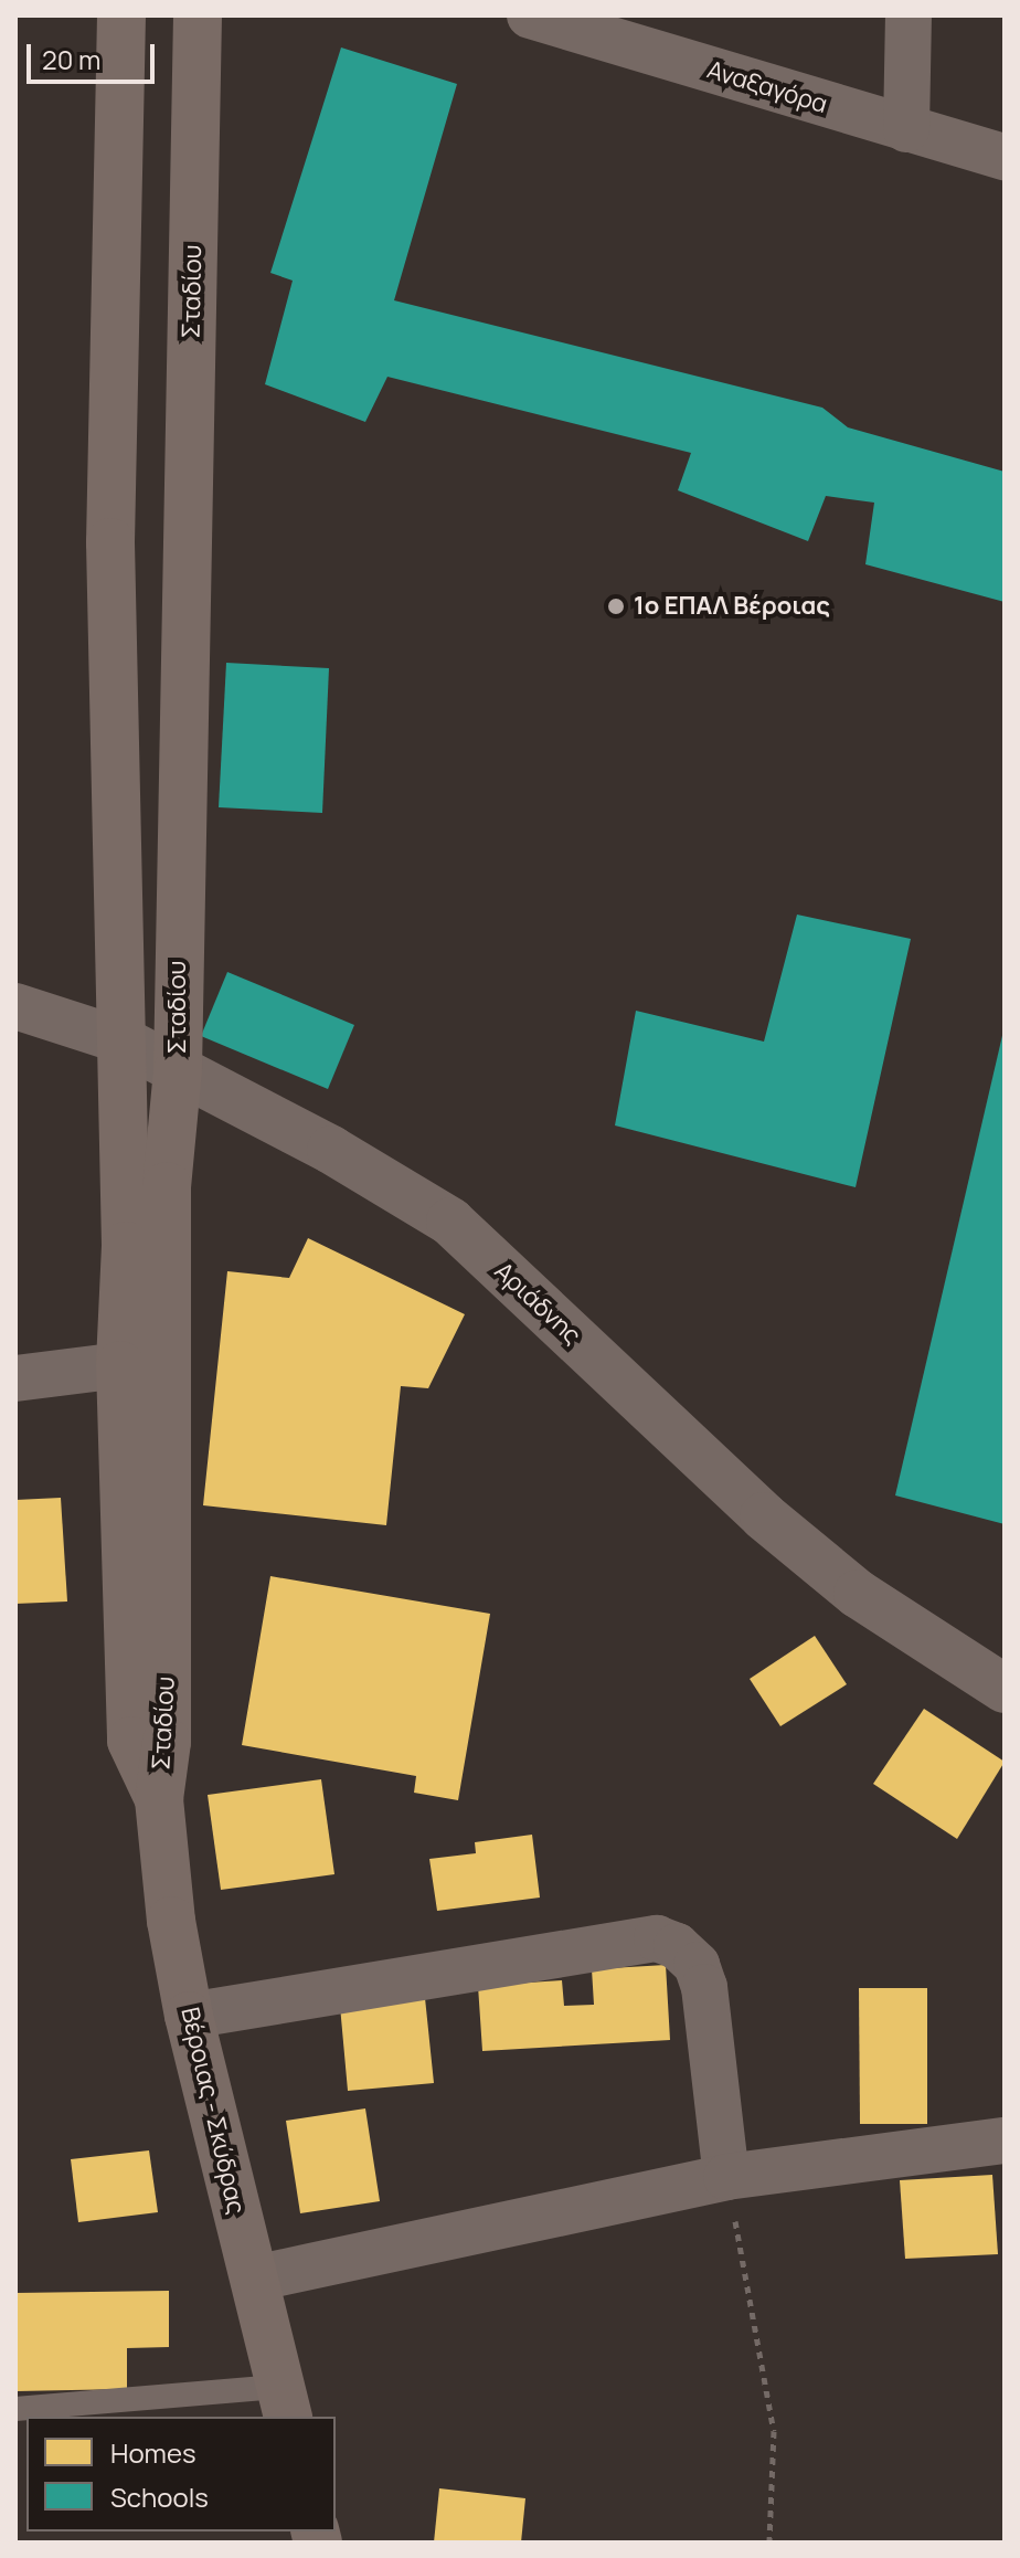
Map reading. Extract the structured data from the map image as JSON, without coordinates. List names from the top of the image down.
{
  "streets": {
    "main road": ["Σταδίου", "Βέροιας - Σκύδρας"],
    "street": ["Αναξαγόρα", "Αριάδνης"]
  },
  "crossings": [
    ["Σταδίου", "Αριάδνης"],
    ["Σταδίου", "Βέροιας - Σκύδρας"]
  ],
  "places": ["1ο ΕΠΑΛ Βέροιας"],
  "legend": ["Homes", "Schools"],
  "scale_bar": "20 m"
}
